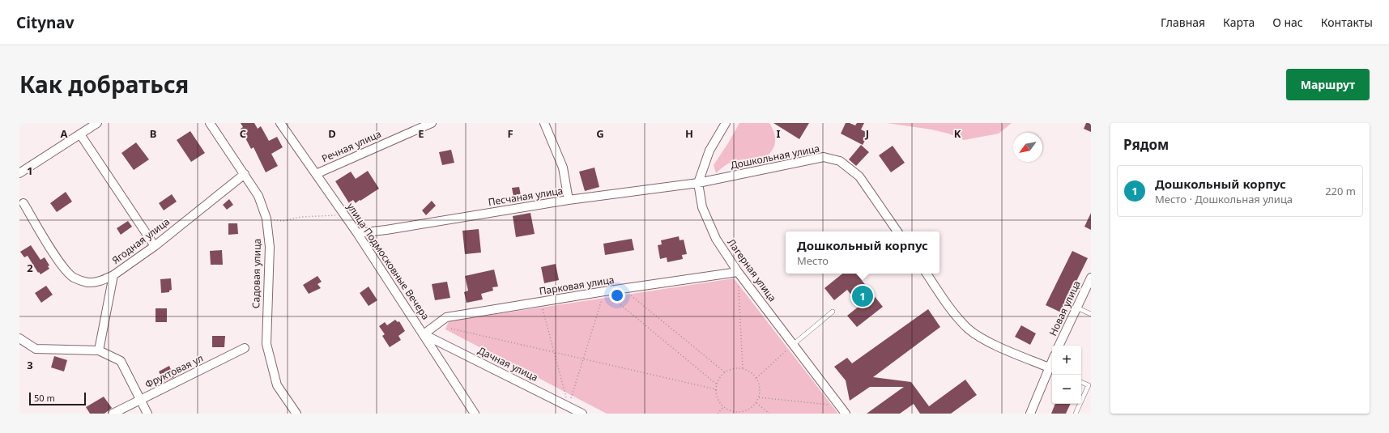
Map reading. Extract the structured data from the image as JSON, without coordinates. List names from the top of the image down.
{
  "streets": {
    "street": [
      "Речная улица",
      "Дошкольная улица",
      "Песчаная улица",
      "Ягодная улица",
      "улица Подмосковные Вечера",
      "Лагерная улица",
      "Садовая улица",
      "Парковая улица",
      "Новая улица",
      "Дачная улица",
      "Фруктовая ул"
    ]
  },
  "crossings": [
    ["Речная улица", "улица Подмосковные Вечера"],
    ["Дошкольная улица", "Песчаная улица"],
    ["Дошкольная улица", "Лагерная улица"],
    ["Песчаная улица", "улица Подмосковные Вечера"],
    ["Песчаная улица", "Лагерная улица"],
    ["Ягодная улица", "Садовая улица"],
    ["улица Подмосковные Вечера", "Парковая улица"],
    ["улица Подмосковные Вечера", "Дачная улица"],
    ["Лагерная улица", "Парковая улица"],
    ["Парковая улица", "Дачная улица"]
  ],
  "scale_bar": "50 m",
  "north": "bottom left",
  "page": {
    "header": "Citynav",
    "nav": [
      "Главная",
      "Карта",
      "О нас",
      "Контакты"
    ],
    "title": "Как добраться",
    "buttons": "Маршрут",
    "heading": "Рядом",
    "list": [
      {
        "mark": "1",
        "name": "Дошкольный корпус",
        "note": "Место · Дошкольная улица",
        "value": "220 m"
      }
    ],
    "popup": ["Дошкольный корпус", "Место"],
    "pins": "1",
    "map_buttons": ["+", "−"],
    "scale": "50 m"
  },
  "grid": {
    "columns": [
      "A",
      "B",
      "C",
      "D",
      "E",
      "F",
      "G",
      "H",
      "I",
      "J",
      "K"
    ],
    "rows": ["1", "2", "3"]
  }
}
